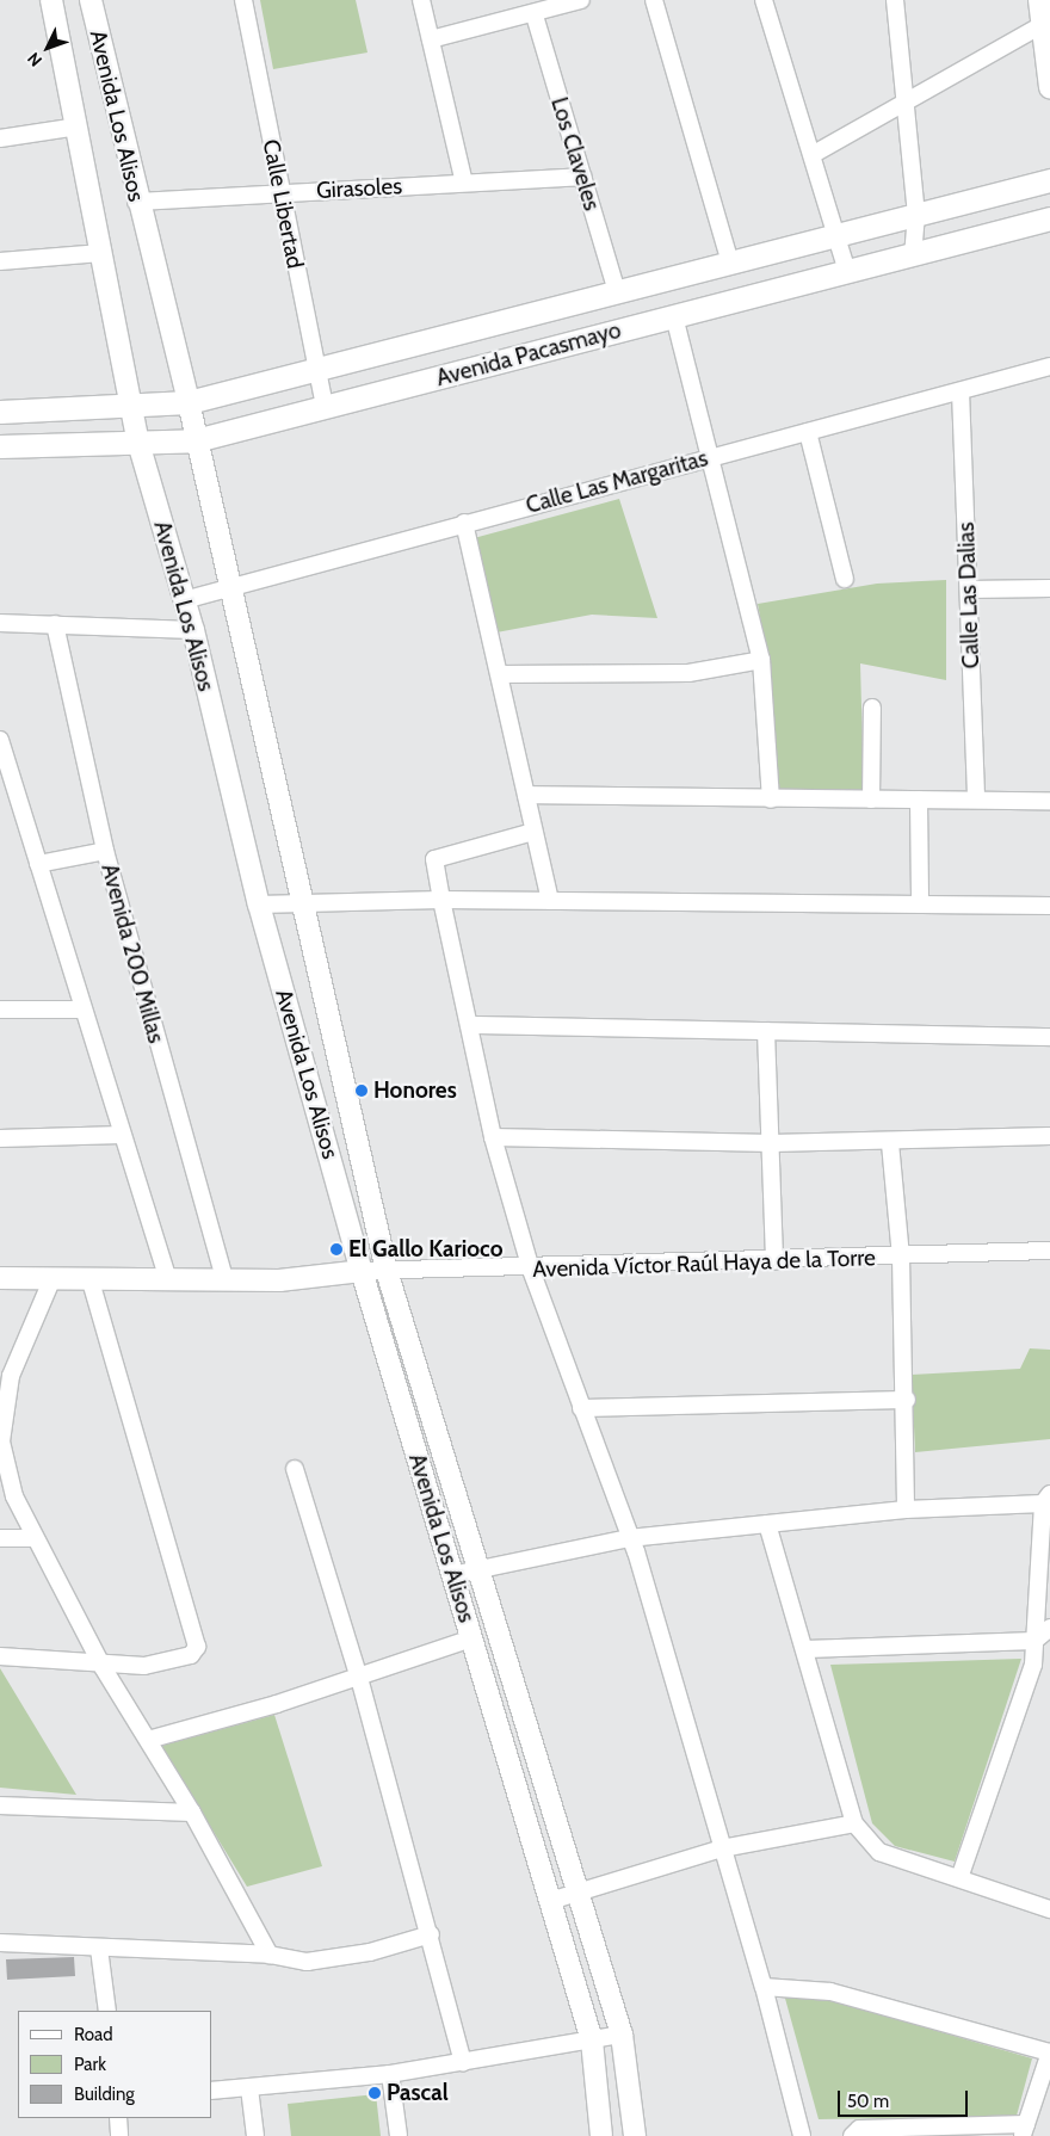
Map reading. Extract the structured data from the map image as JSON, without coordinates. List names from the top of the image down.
{
  "streets": {
    "main road": ["Avenida Pacasmayo"],
    "street": [
      "Avenida Los Alisos",
      "Los Claveles",
      "Girasoles",
      "Calle Libertad",
      "Calle Las Margaritas",
      "Calle Las Dalias",
      "Avenida 200 Millas",
      "Avenida Víctor Raúl Haya de la Torre"
    ]
  },
  "crossings": [
    ["Avenida Los Alisos", "Girasoles"],
    ["Avenida Los Alisos", "Avenida Pacasmayo"],
    ["Avenida Los Alisos", "Calle Las Margaritas"],
    ["Avenida Los Alisos", "Avenida Víctor Raúl Haya de la Torre"],
    ["Los Claveles", "Girasoles"],
    ["Los Claveles", "Avenida Pacasmayo"],
    ["Girasoles", "Calle Libertad"],
    ["Calle Libertad", "Avenida Pacasmayo"],
    ["Calle Las Margaritas", "Calle Las Dalias"],
    ["Avenida 200 Millas", "Avenida Víctor Raúl Haya de la Torre"]
  ],
  "places": ["Honores", "El Gallo Karioco", "Pascal"],
  "legend": ["Road", "Park", "Building"],
  "scale_bar": "50 m",
  "north": "bottom left"
}
